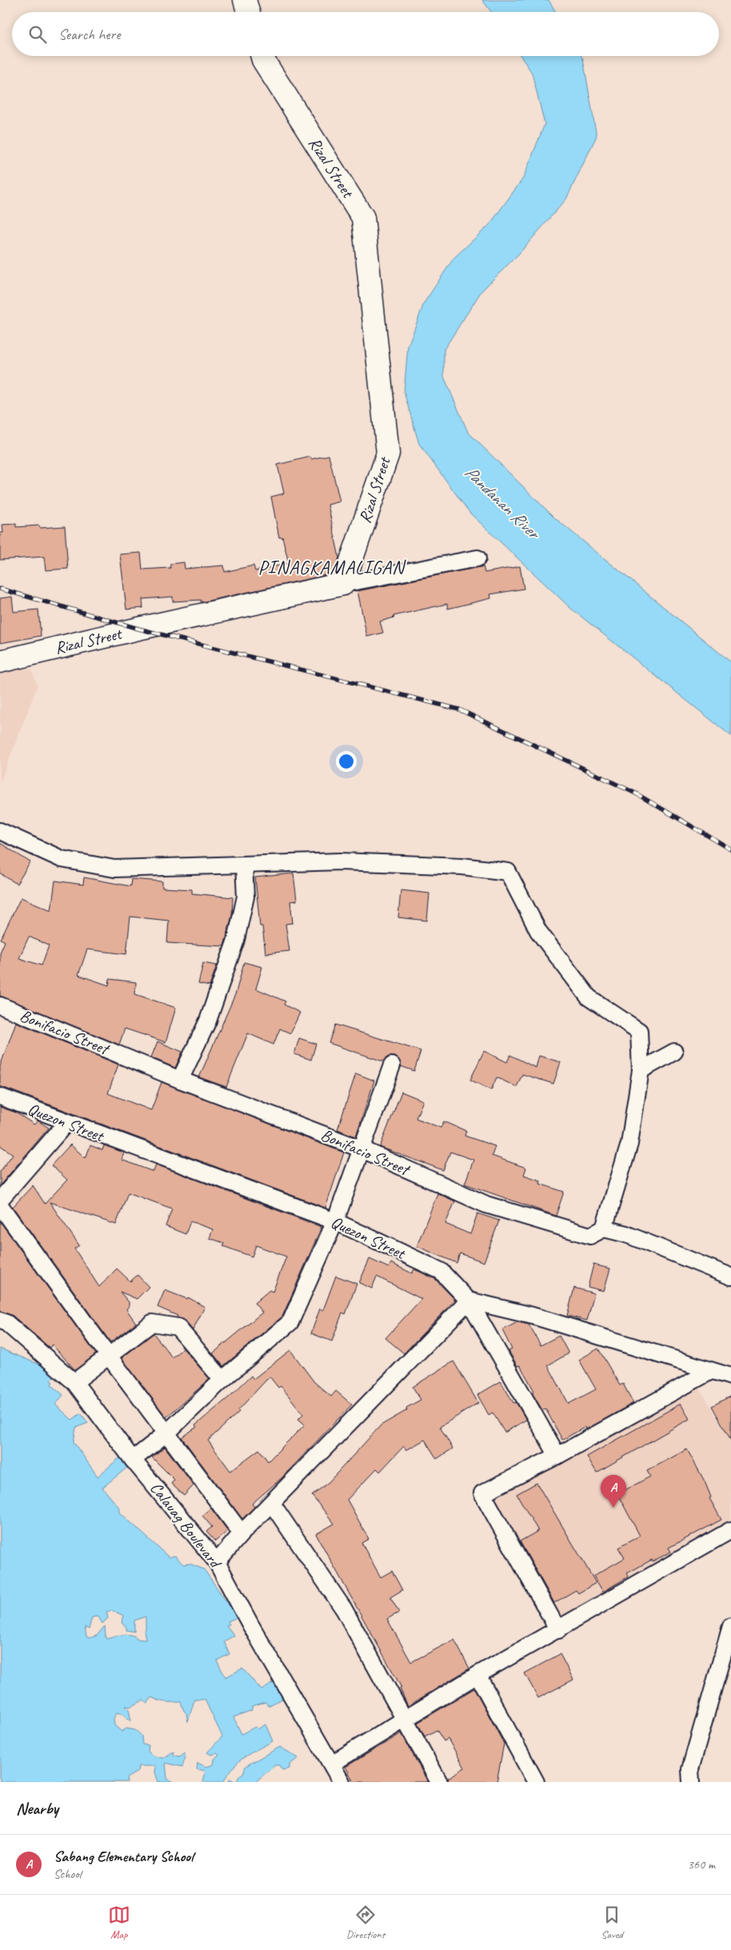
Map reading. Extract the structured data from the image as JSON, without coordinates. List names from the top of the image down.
{
  "streets": {
    "street": [
      "Rizal Street",
      "Bonifacio Street",
      "Quezon Street",
      "Calauag Boulevard"
    ]
  },
  "districts": ["PINAGKAMALIGAN"],
  "water": ["Pandanan River"],
  "page": {
    "search": "Search here",
    "pins": "A",
    "heading": "Nearby",
    "list": [
      {
        "mark": "A",
        "name": "Sabang Elementary School",
        "note": "School",
        "value": "360 m"
      }
    ],
    "nav": ["Map", "Directions", "Saved"]
  }
}
